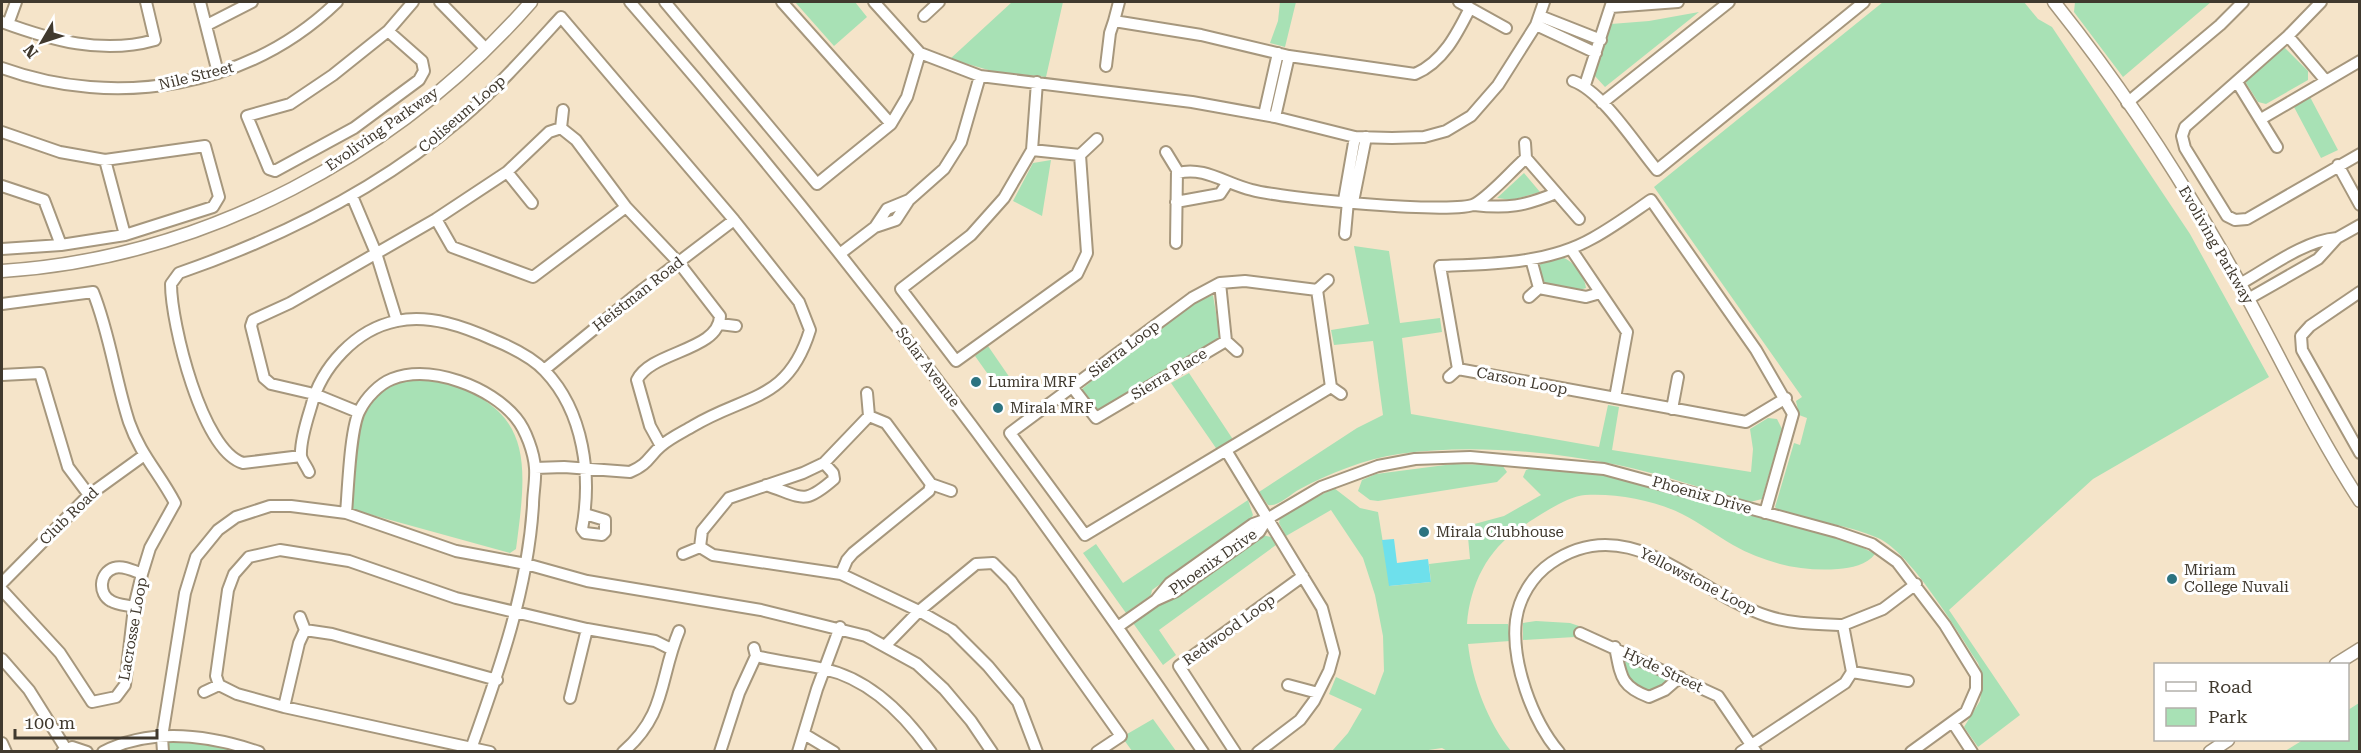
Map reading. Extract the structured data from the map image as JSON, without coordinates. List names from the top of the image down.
{
  "streets": {
    "street": [
      "Nile Street",
      "Coliseum Loop",
      "Evoliving Parkway",
      "Heistman Road",
      "Sierra Loop",
      "Solar Avenue",
      "Sierra Place",
      "Carson Loop",
      "Phoenix Drive",
      "Club Road",
      "Yellowstone Loop",
      "Lacrosse Loop",
      "Redwood Loop",
      "Hyde Street"
    ]
  },
  "crossings": [
    ["Coliseum Loop", "Heistman Road"],
    ["Sierra Loop", "Sierra Place"],
    ["Solar Avenue", "Phoenix Drive"],
    ["Carson Loop", "Phoenix Drive"],
    ["Phoenix Drive", "Yellowstone Loop"],
    ["Club Road", "Lacrosse Loop"]
  ],
  "places": [
    "Lumira MRF",
    "Mirala MRF",
    "Mirala Clubhouse",
    "Miriam College Nuvali"
  ],
  "legend": ["Road", "Park"],
  "scale_bar": "100 m",
  "north": "bottom left"
}
